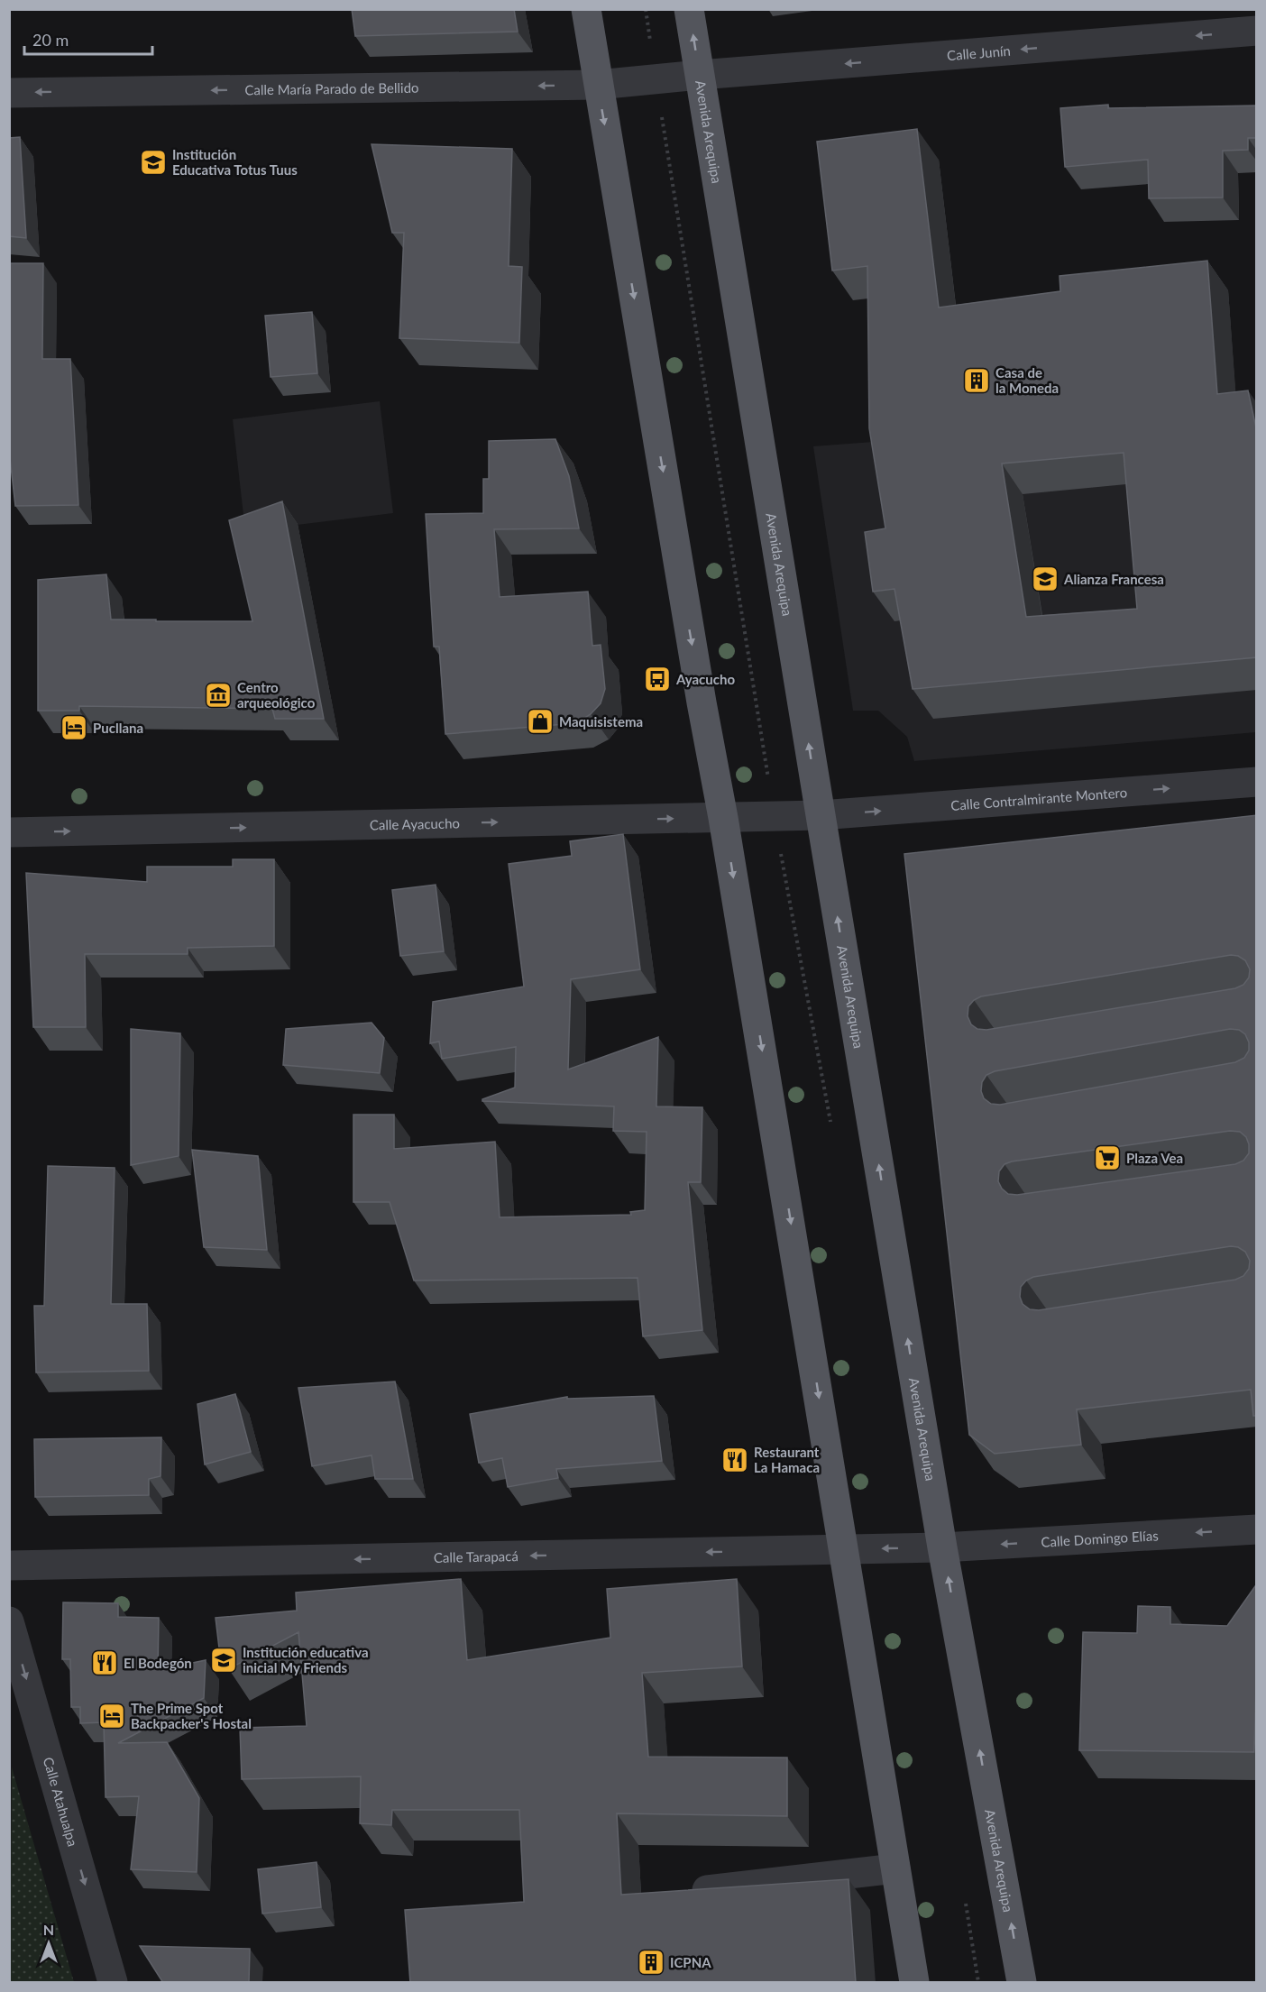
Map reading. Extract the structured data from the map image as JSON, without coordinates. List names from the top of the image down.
{
  "streets": {
    "main road": ["Avenida Arequipa"],
    "street": [
      "Calle Junín",
      "Calle María Parado de Bellido",
      "Calle Contralmirante Montero",
      "Calle Ayacucho",
      "Calle Domingo Elías",
      "Calle Tarapacá",
      "Calle Atahualpa"
    ]
  },
  "crossings": [
    ["Calle Junín", "Calle María Parado de Bellido"],
    ["Calle Junín", "Avenida Arequipa"],
    ["Avenida Arequipa", "Calle Contralmirante Montero"],
    ["Avenida Arequipa", "Calle Ayacucho"],
    ["Avenida Arequipa", "Calle Domingo Elías"],
    ["Avenida Arequipa", "Calle Tarapacá"],
    ["Calle Contralmirante Montero", "Calle Ayacucho"],
    ["Calle Domingo Elías", "Calle Tarapacá"]
  ],
  "one_way": [
    "Calle Junín",
    "Calle María Parado de Bellido",
    "Calle Contralmirante Montero",
    "Calle Ayacucho",
    "Calle Domingo Elías",
    "Calle Tarapacá",
    "Calle Atahualpa"
  ],
  "places": {
    "school or university": ["Institución Educativa Totus Tuus", "Alianza Francesa", "Institución educativa inicial My Friends"],
    "building": ["Casa de la Moneda", "ICPNA"],
    "bus stop": ["Ayacucho"],
    "museum": ["Centro arqueológico"],
    "shop": ["Maquisistema"],
    "hotel": ["Pucllana", "The Prime Spot Backpacker's Hostal"],
    "supermarket": ["Plaza Vea"],
    "restaurant": ["Restaurant La Hamaca", "El Bodegón"]
  },
  "scale_bar": "20 m",
  "north": "top"
}
